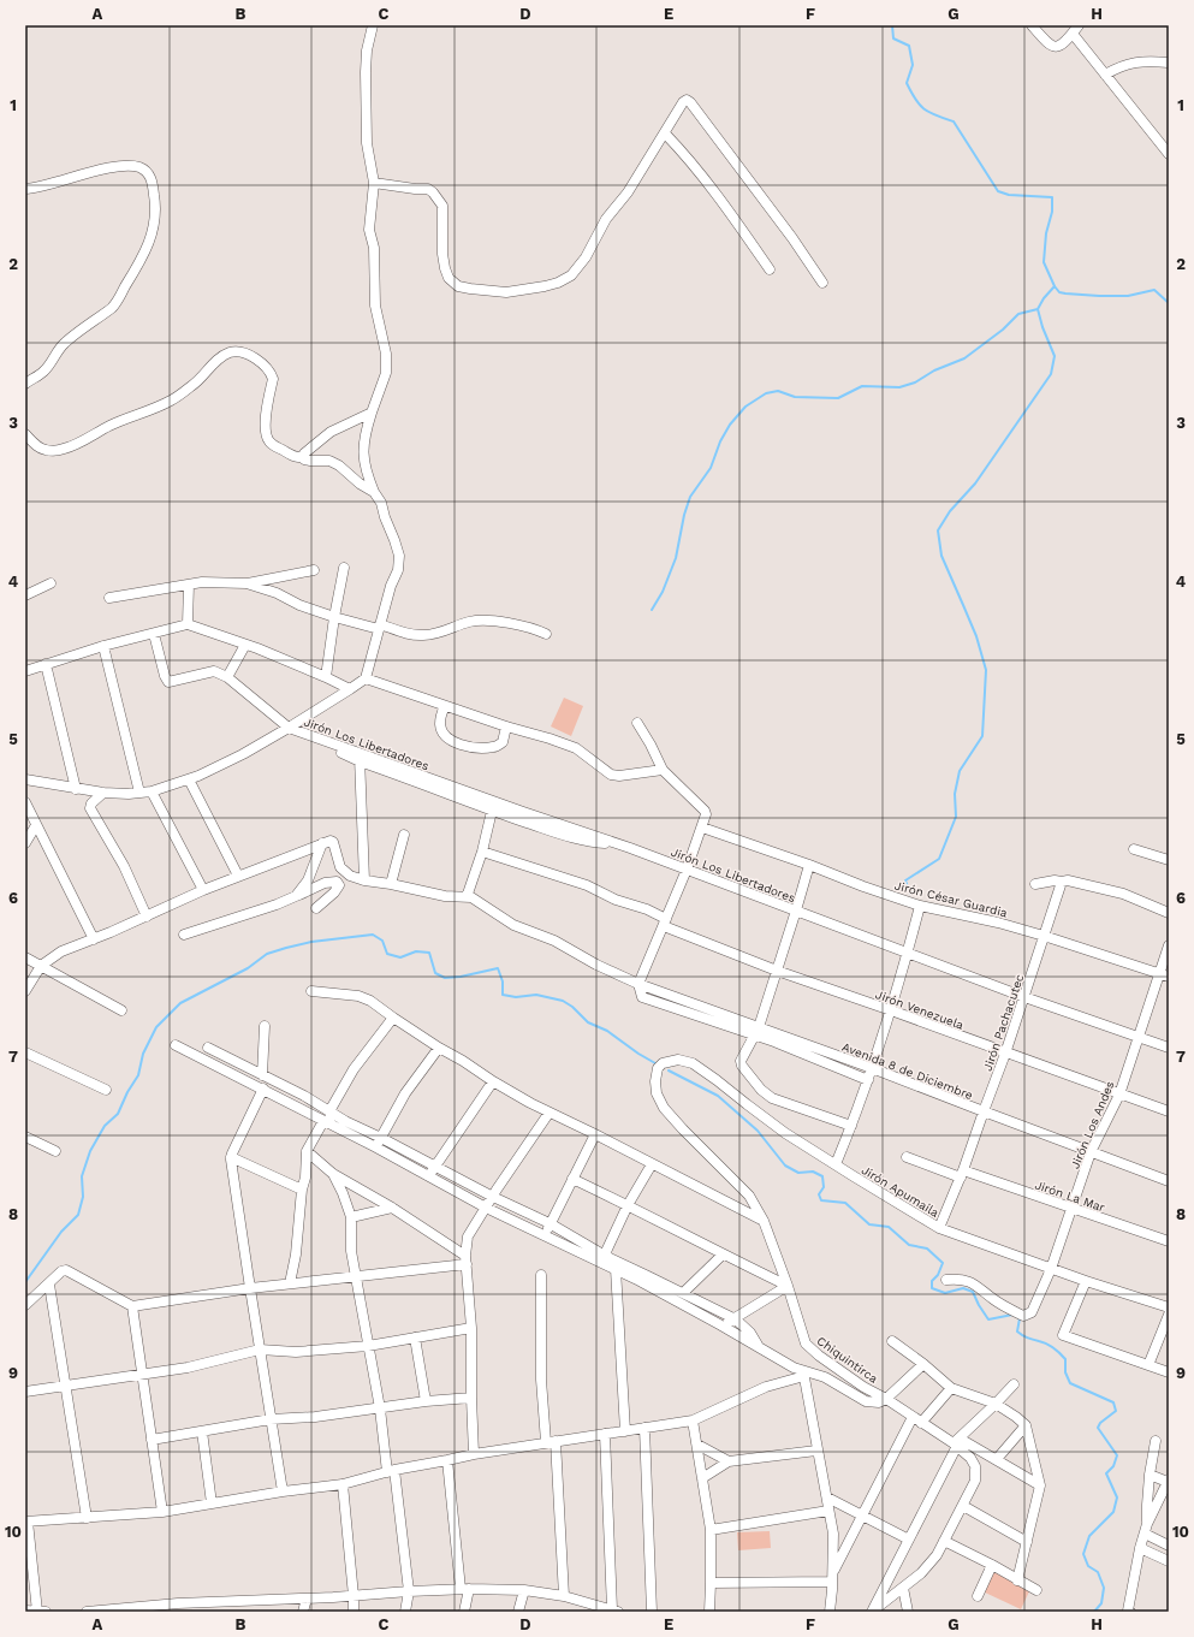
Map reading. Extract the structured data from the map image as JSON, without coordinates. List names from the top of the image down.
{
  "streets": {
    "street": [
      "Jirón Los Libertadores",
      "Jirón César Guardia",
      "Jirón Venezuela",
      "Jirón Pachacutec",
      "Avenida 8 de Diciembre",
      "Jirón Los Andes",
      "Jirón Apumaila",
      "Jirón La Mar",
      "Chiquintirca"
    ]
  },
  "crossings": [
    ["Jirón Los Libertadores", "Jirón Pachacutec"],
    ["Jirón Los Libertadores", "Jirón Los Andes"],
    ["Jirón César Guardia", "Jirón Pachacutec"],
    ["Jirón César Guardia", "Jirón Los Andes"],
    ["Jirón Venezuela", "Jirón Pachacutec"],
    ["Jirón Venezuela", "Jirón Los Andes"],
    ["Jirón Pachacutec", "Avenida 8 de Diciembre"],
    ["Jirón Pachacutec", "Jirón Apumaila"],
    ["Jirón Pachacutec", "Jirón La Mar"],
    ["Avenida 8 de Diciembre", "Jirón Los Andes"],
    ["Jirón Los Andes", "Jirón Apumaila"],
    ["Jirón Los Andes", "Jirón La Mar"],
    ["Jirón Apumaila", "Chiquintirca"]
  ],
  "grid": {
    "columns": [
      "A",
      "B",
      "C",
      "D",
      "E",
      "F",
      "G",
      "H"
    ],
    "rows": [
      "1",
      "2",
      "3",
      "4",
      "5",
      "6",
      "7",
      "8",
      "9",
      "10"
    ]
  }
}
